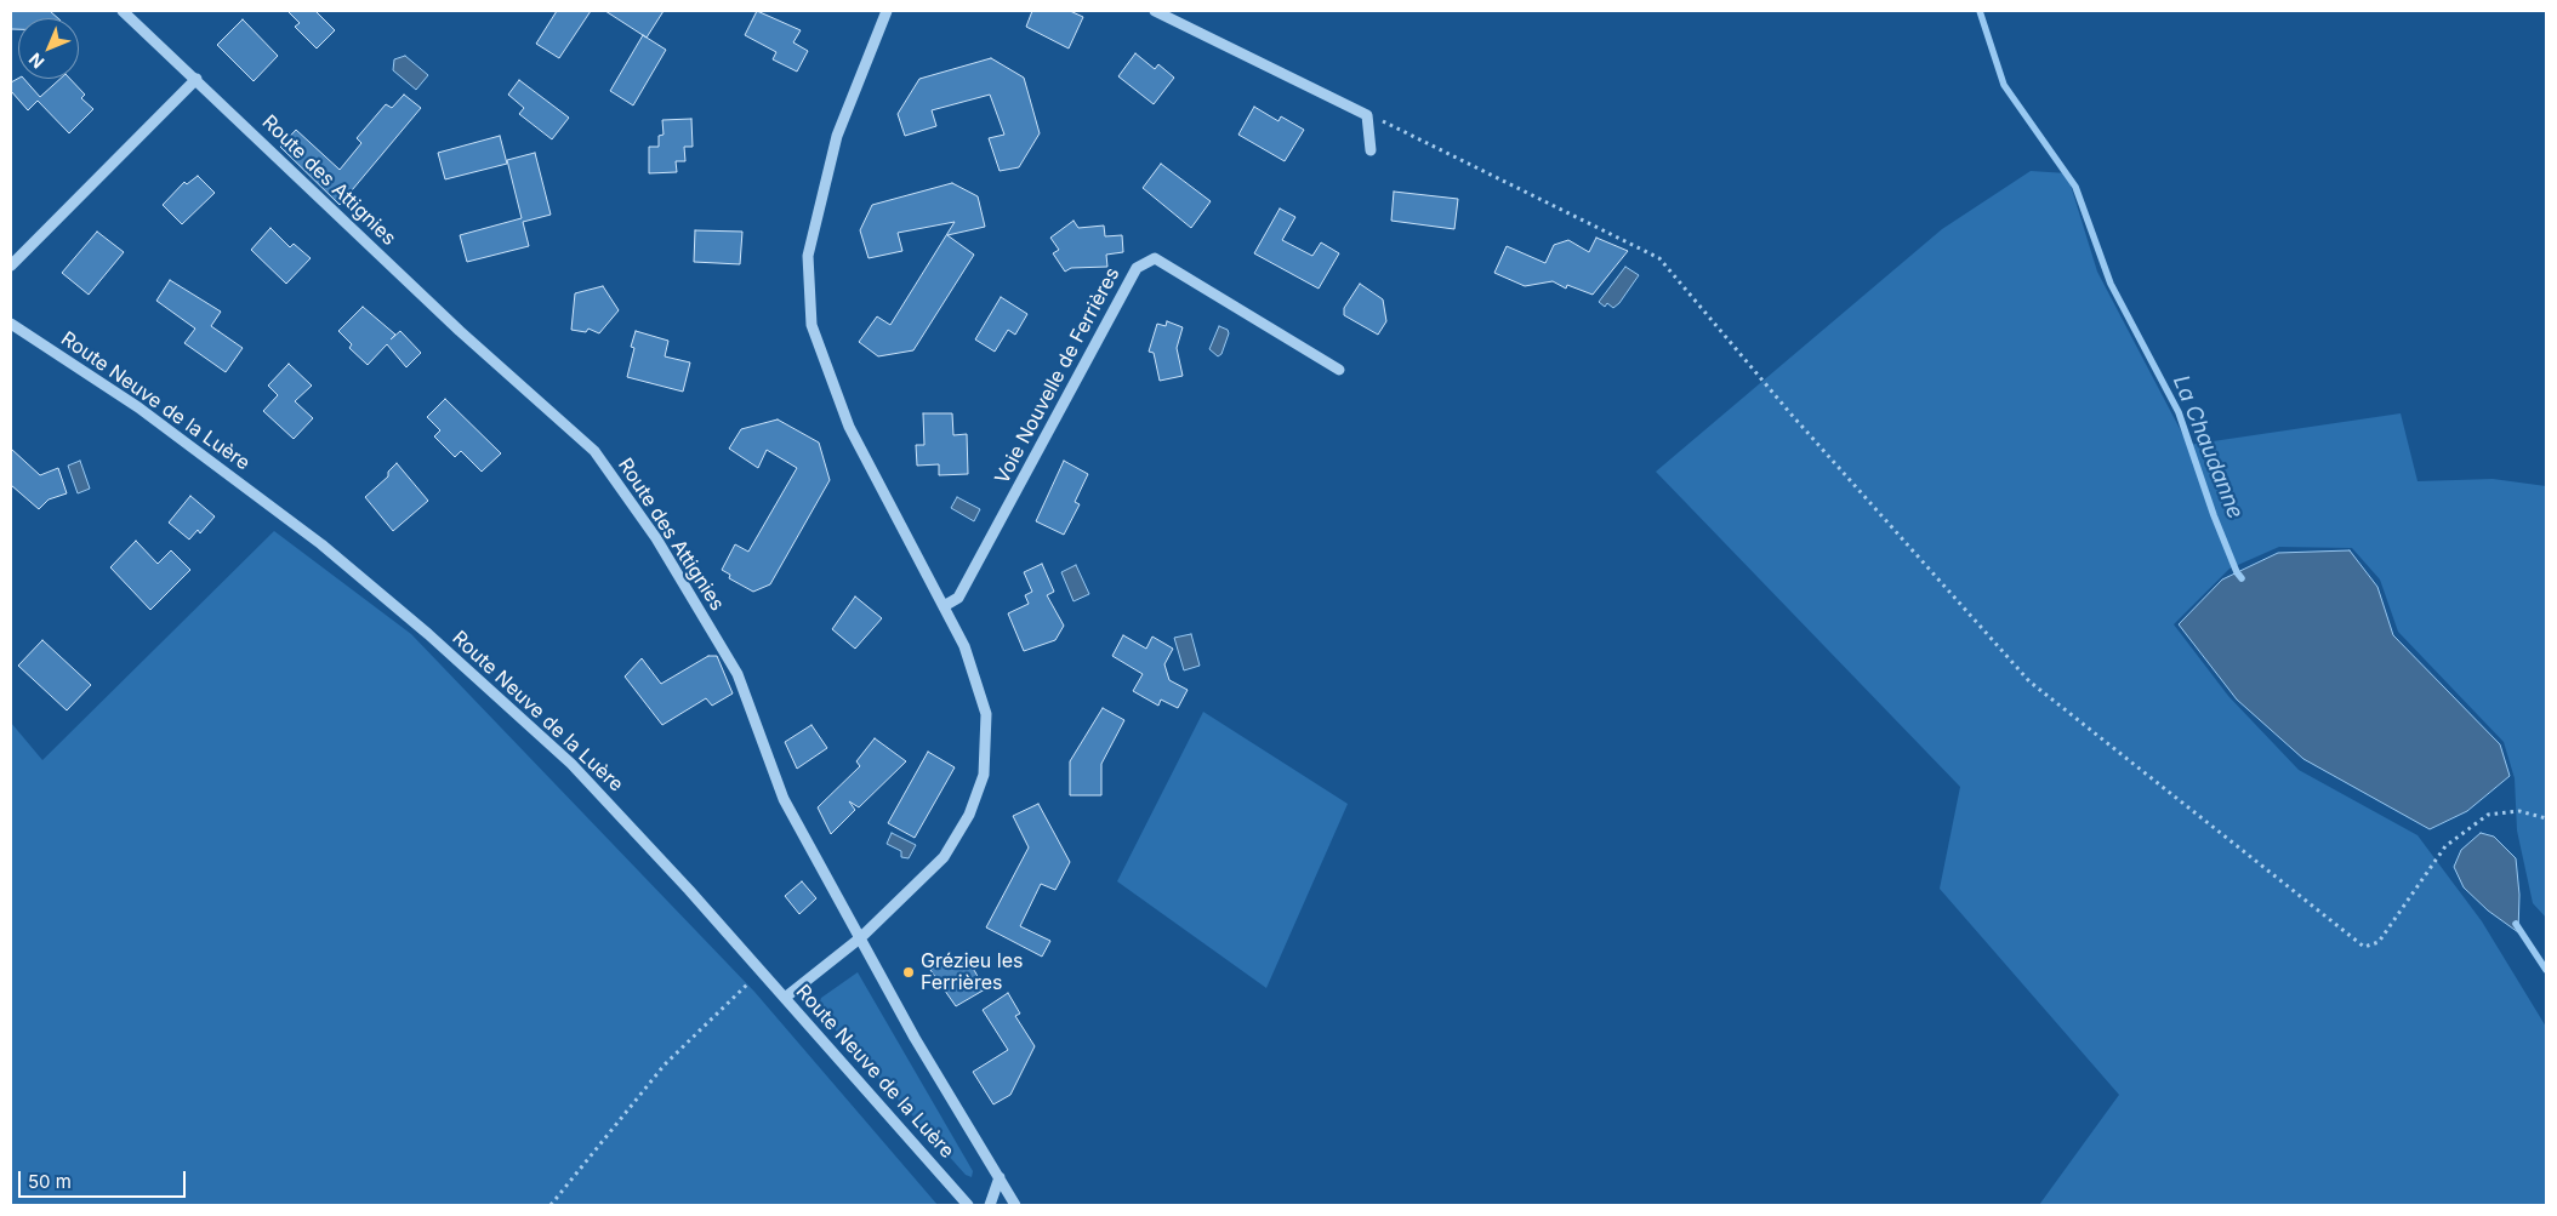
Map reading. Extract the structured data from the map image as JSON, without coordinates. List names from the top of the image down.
{
  "streets": {
    "street": ["Route des Attignies", "Voie Nouvelle de Ferrières", "Route Neuve de la Luère"]
  },
  "water": ["La Chaudanne"],
  "places": ["Grézieu les Ferrières"],
  "scale_bar": "50 m",
  "north": "bottom left"
}
